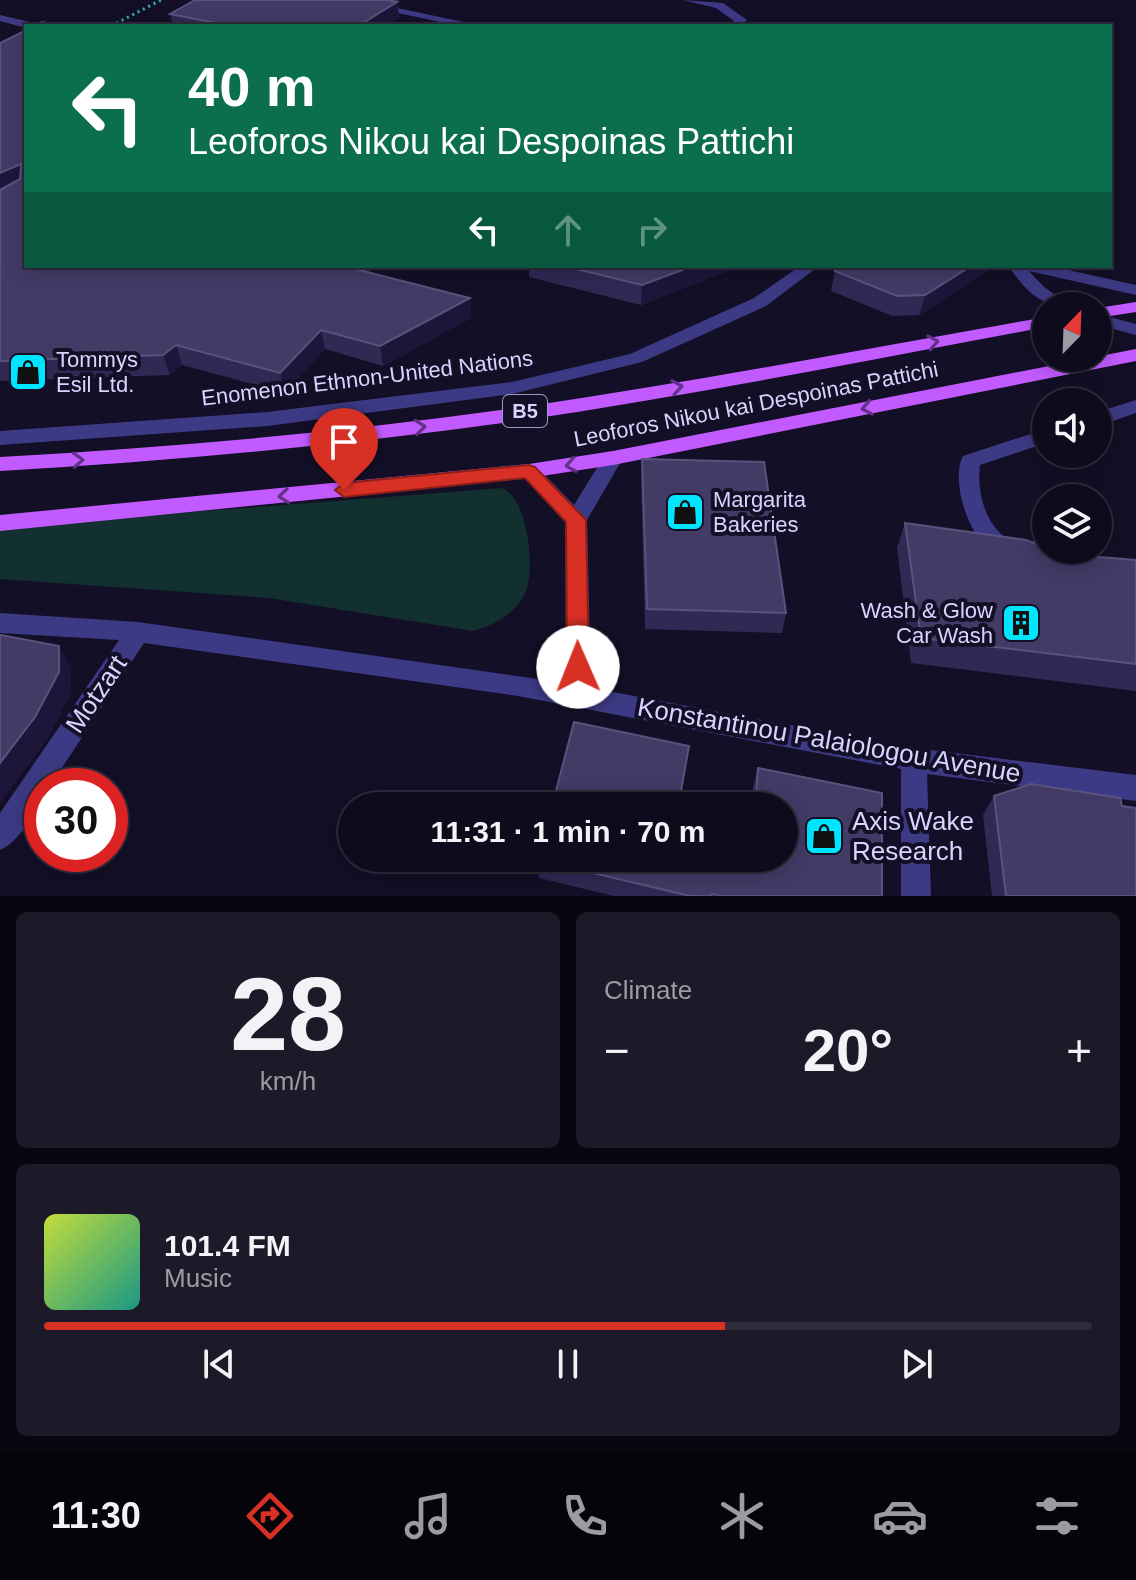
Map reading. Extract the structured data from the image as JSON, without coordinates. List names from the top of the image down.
{
  "streets": {
    "main road": ["Leoforos Nikou kai Despoinas Pattichi", "B5"],
    "street": ["Enomenon Ethnon-United Nations", "Motzart", "Konstantinou Palaiologou Avenue"]
  },
  "crossings": [
    ["Motzart", "Konstantinou Palaiologou Avenue"]
  ],
  "places": {
    "shop": ["Tommys Esil Ltd.", "Margarita Bakeries", "Axis Wake Research"],
    "building": ["Wash & Glow Car Wash"]
  },
  "north": "top right",
  "page": {
    "turn": ["40 m", "Leoforos Nikou kai Despoinas Pattichi"],
    "limit": "30",
    "trip": "11:31 · 1 min · 70 m",
    "tile": [
      ["28", "km/h"],
      "Climate"
    ],
    "heat": ["−", "20°", "+"],
    "song": ["101.4 FM", "Music"],
    "tabs": "11:30"
  }
}
